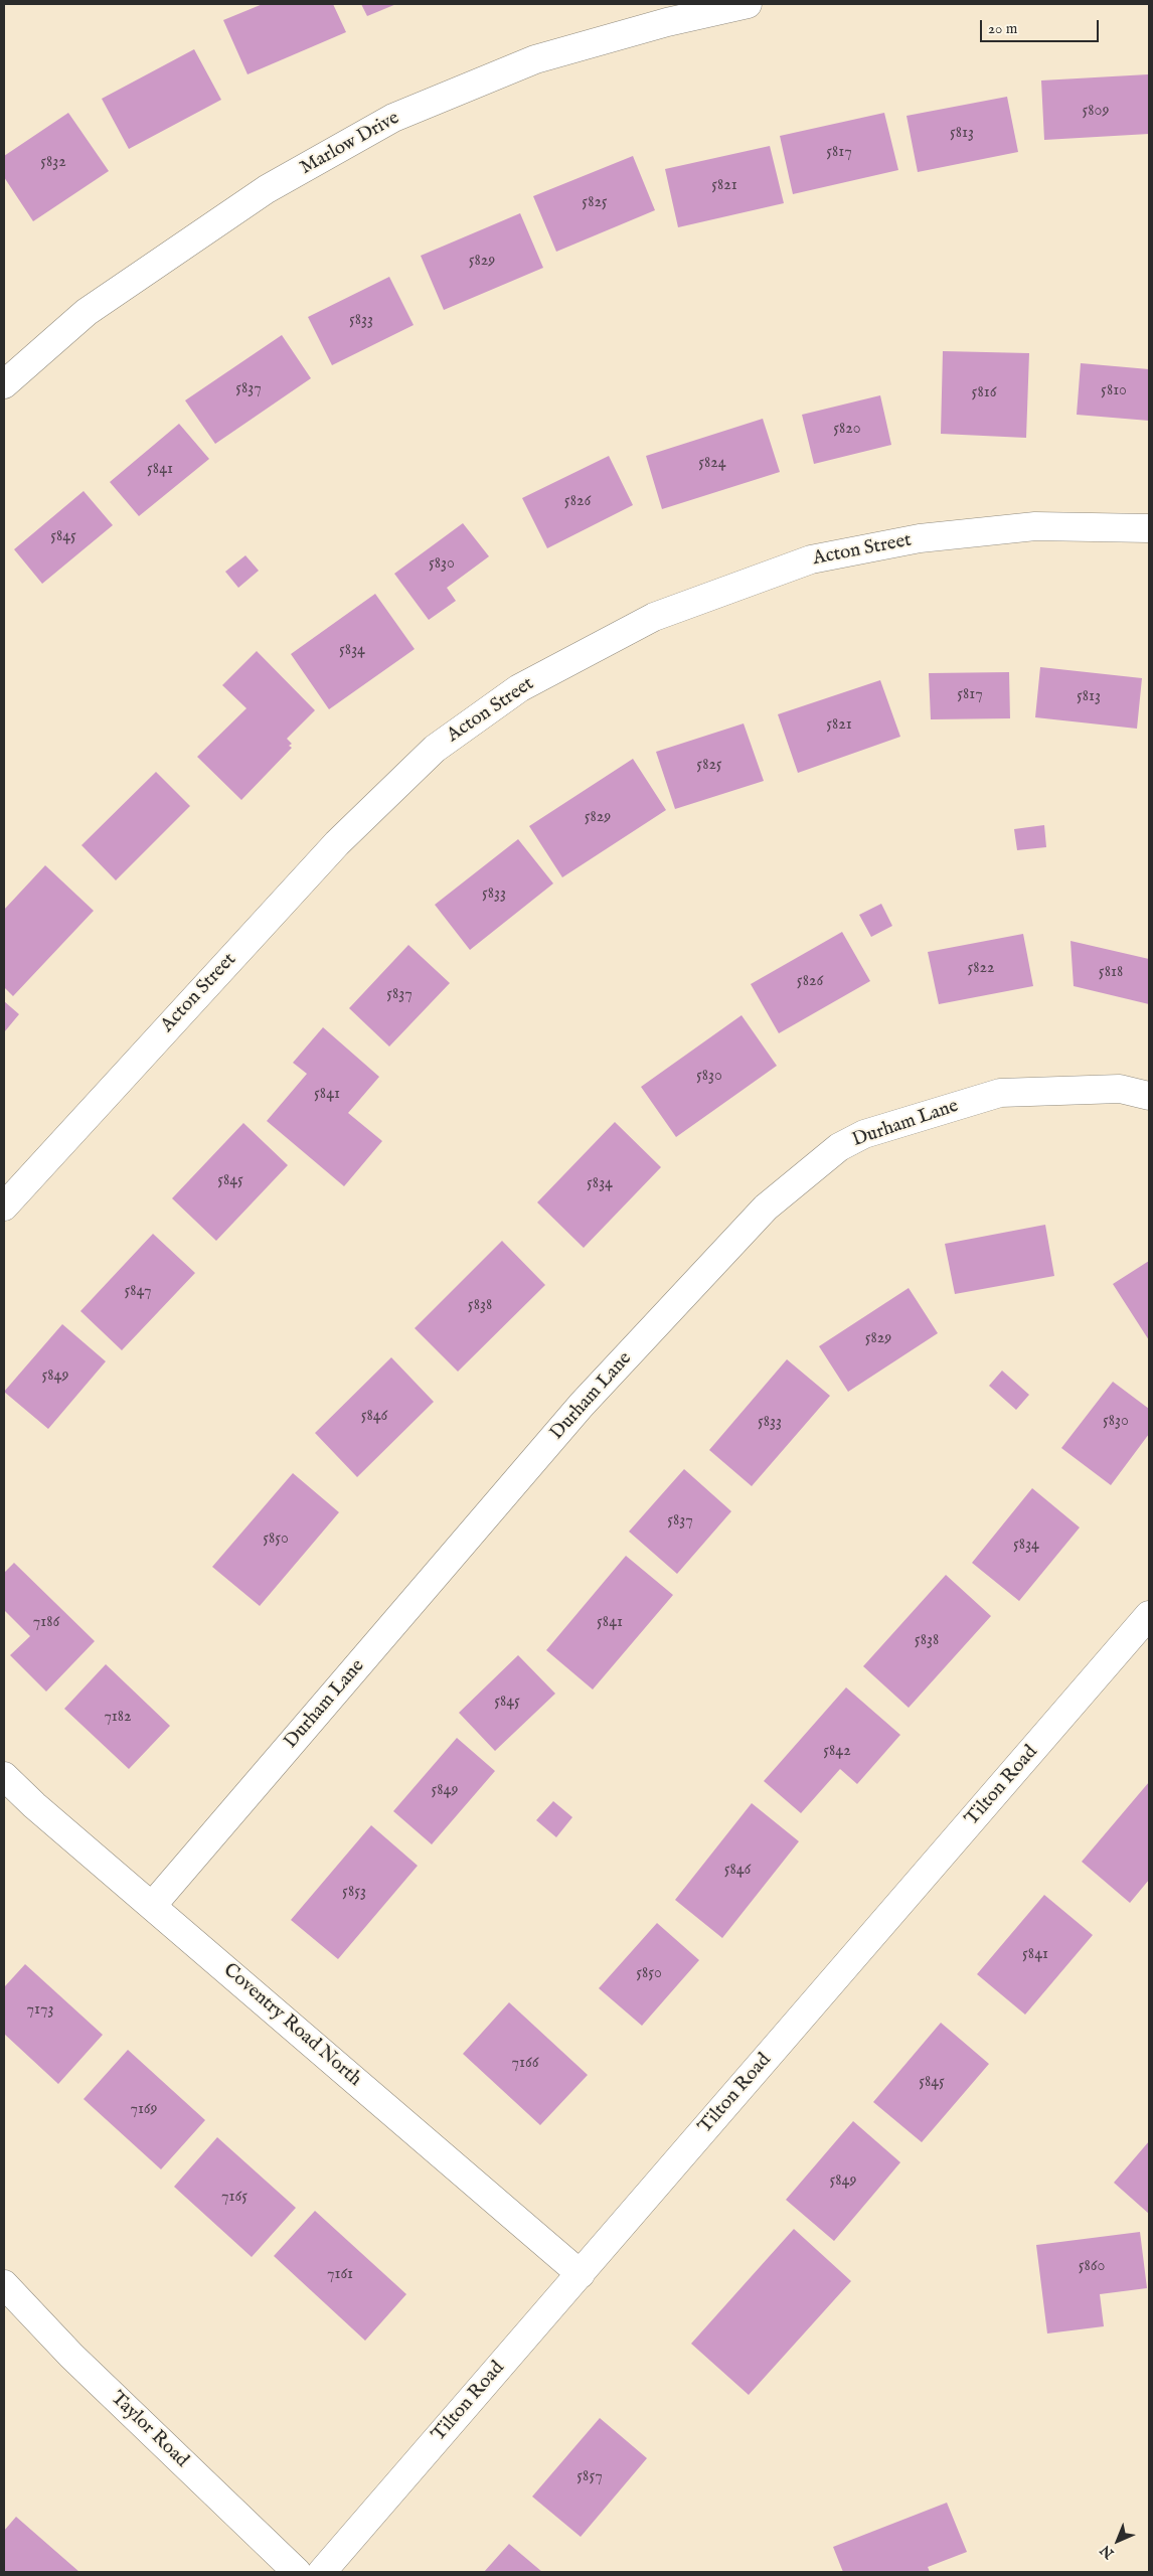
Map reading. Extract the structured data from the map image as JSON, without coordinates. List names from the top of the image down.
{
  "streets": {
    "street": [
      "Marlow Drive",
      "Acton Street",
      "Durham Lane",
      "Tilton Road",
      "Coventry Road North",
      "Taylor Road"
    ]
  },
  "crossings": [
    ["Durham Lane", "Coventry Road North"],
    ["Tilton Road", "Coventry Road North"]
  ],
  "house_numbers": [
    "5809",
    "5813",
    "5817",
    "5832",
    "5821",
    "5825",
    "5829",
    "5833",
    "5837",
    "5810",
    "5816",
    "5820",
    "5824",
    "5841",
    "5826",
    "5845",
    "5830",
    "5834",
    "5817",
    "5813",
    "5821",
    "5825",
    "5829",
    "5833",
    "5822",
    "5818",
    "5826",
    "5837",
    "5830",
    "5841",
    "5845",
    "5834",
    "5847",
    "5838",
    "5829",
    "5849",
    "5846",
    "5830",
    "5833",
    "5837",
    "5850",
    "5834",
    "7186",
    "5841",
    "5838",
    "5845",
    "7182",
    "5842",
    "5849",
    "5846",
    "5853",
    "5841",
    "5850",
    "7173",
    "7166",
    "5845",
    "7169",
    "5849",
    "7165",
    "5860",
    "7161",
    "5857"
  ],
  "scale_bar": "20 m",
  "north": "bottom left"
}
